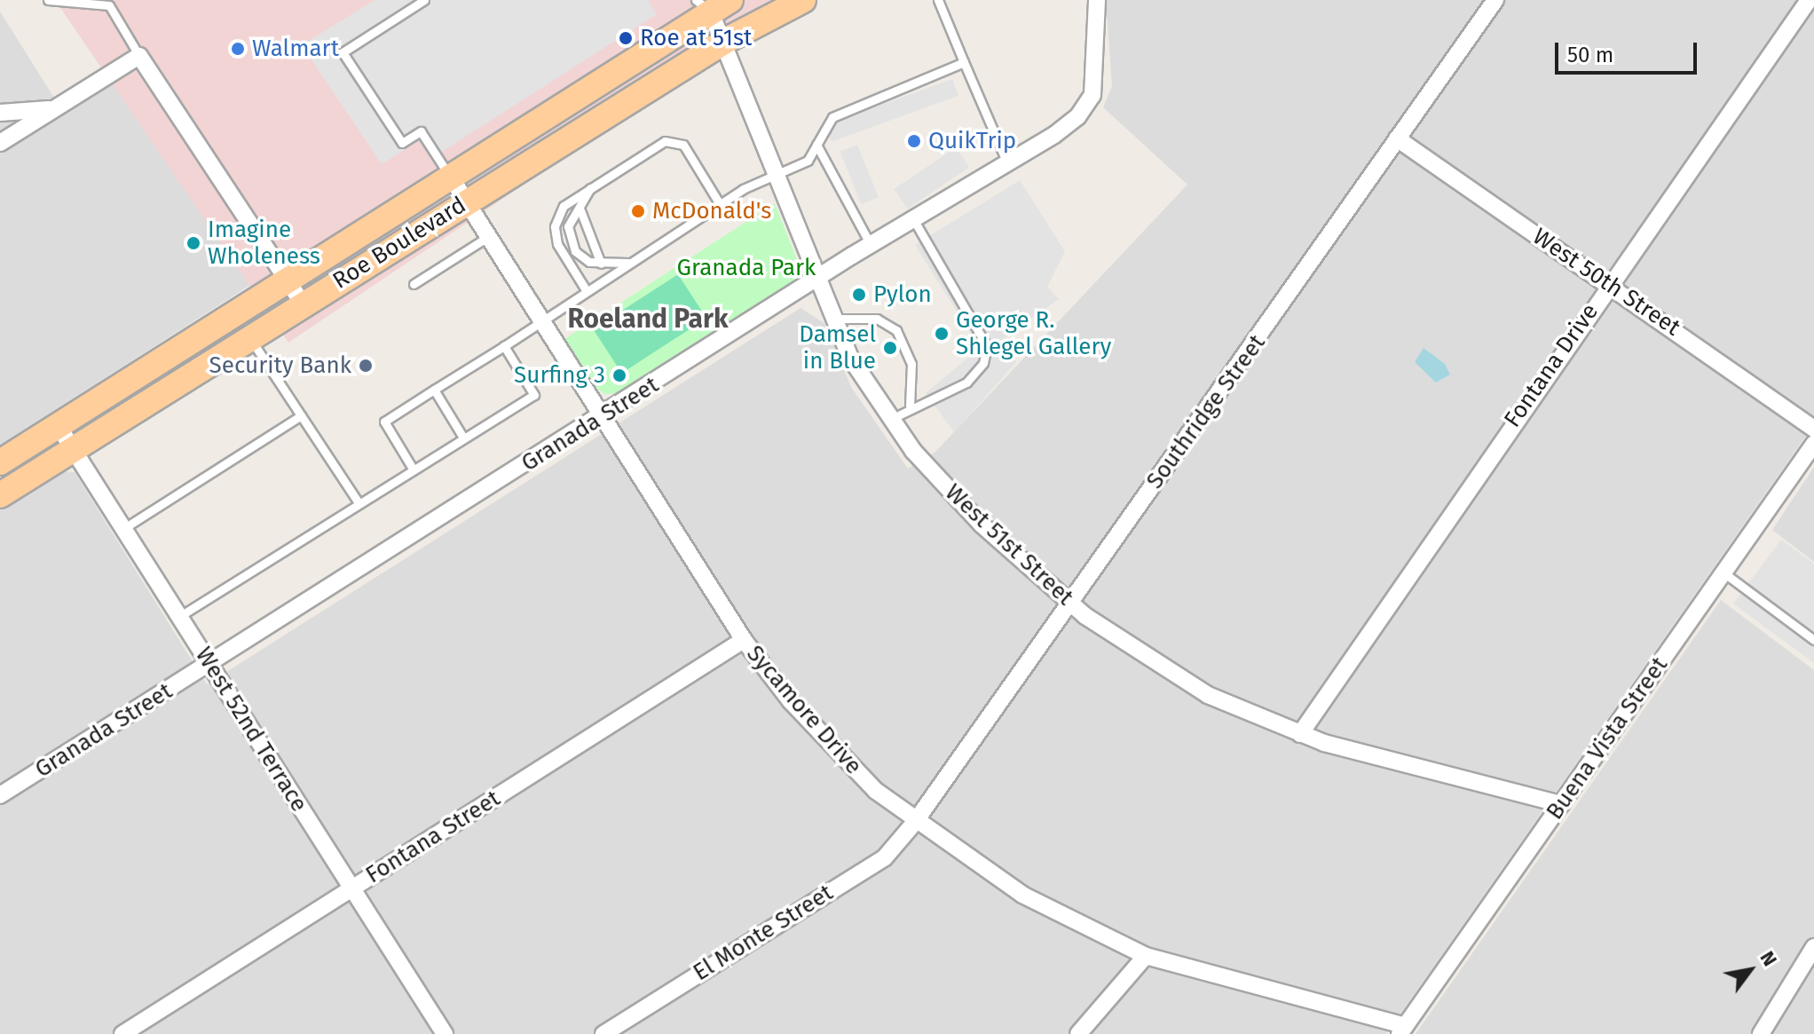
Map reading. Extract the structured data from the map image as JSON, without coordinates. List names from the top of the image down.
{
  "streets": {
    "main road": ["Roe Boulevard"],
    "street": [
      "West 50th Street",
      "Fontana Drive",
      "Southridge Street",
      "Granada Street",
      "West 51st Street",
      "Sycamore Drive",
      "West 52nd Terrace",
      "Buena Vista Street",
      "Fontana Street",
      "El Monte Street"
    ]
  },
  "crossings": [
    ["Roe Boulevard", "West 51st Street"],
    ["Roe Boulevard", "Sycamore Drive"],
    ["Roe Boulevard", "West 52nd Terrace"],
    ["West 50th Street", "Fontana Drive"],
    ["West 50th Street", "Southridge Street"],
    ["Fontana Drive", "West 51st Street"],
    ["Southridge Street", "West 51st Street"],
    ["Southridge Street", "Sycamore Drive"],
    ["Southridge Street", "El Monte Street"],
    ["Granada Street", "West 51st Street"],
    ["Granada Street", "Sycamore Drive"],
    ["Granada Street", "West 52nd Terrace"],
    ["West 51st Street", "Buena Vista Street"],
    ["Sycamore Drive", "Buena Vista Street"],
    ["Sycamore Drive", "Fontana Street"],
    ["Sycamore Drive", "El Monte Street"],
    ["West 52nd Terrace", "Fontana Street"]
  ],
  "districts": ["Roeland Park"],
  "parks": ["Granada Park"],
  "places": [
    "Roe at 51st",
    "Walmart",
    "QuikTrip",
    "McDonald's",
    "Imagine Wholeness",
    "Pylon",
    "George R. Shlegel Gallery",
    "Damsel in Blue",
    "Security Bank",
    "Surfing 3"
  ],
  "scale_bar": "50 m",
  "north": "top right"
}
